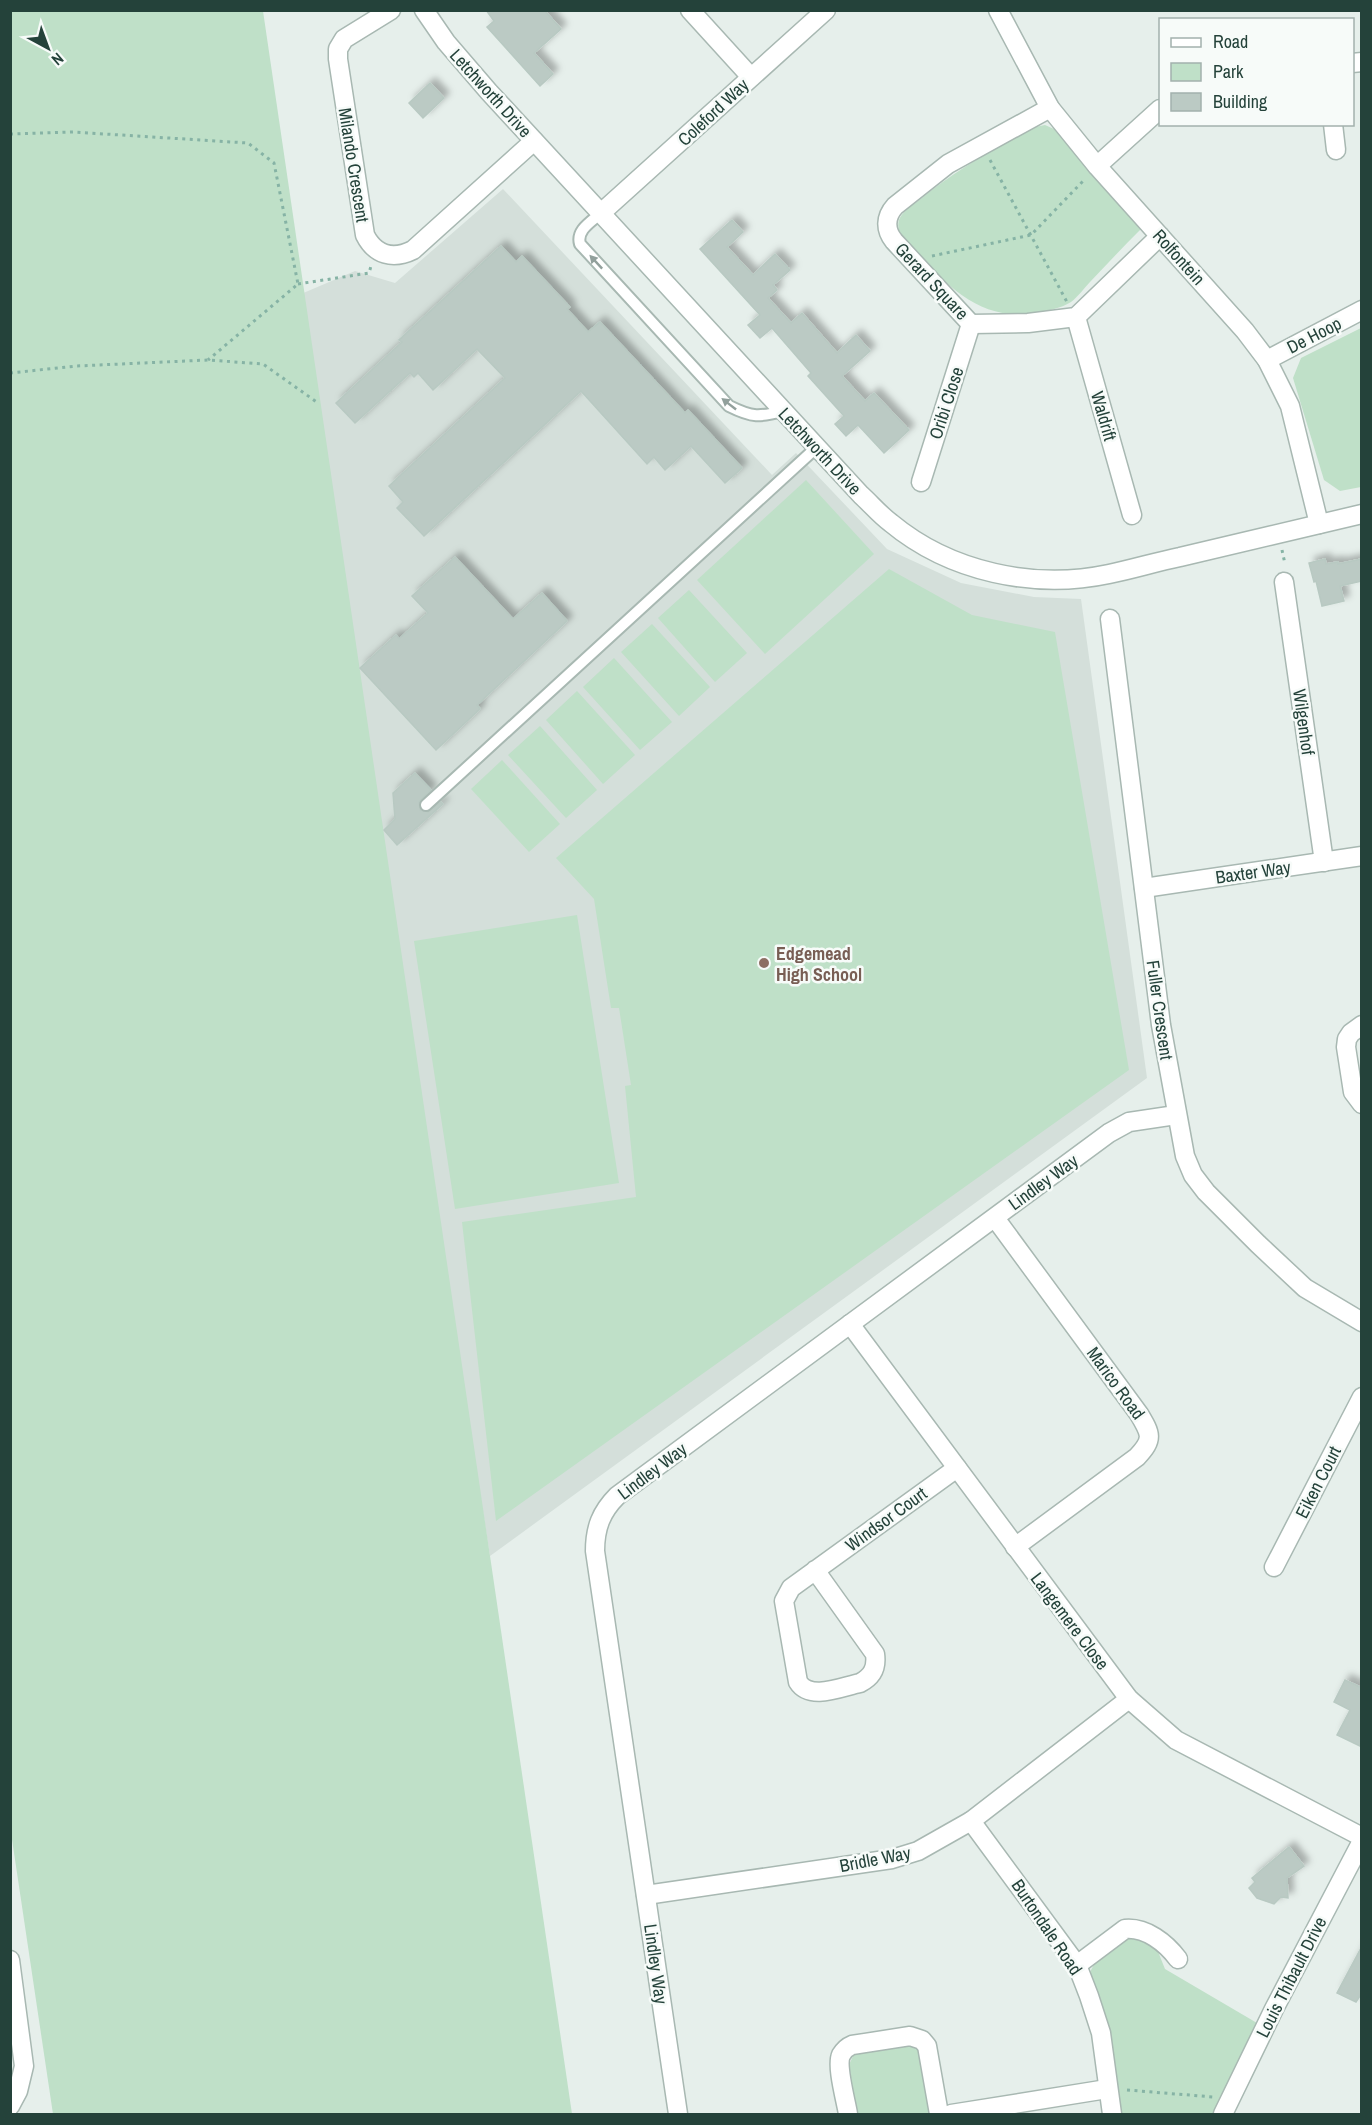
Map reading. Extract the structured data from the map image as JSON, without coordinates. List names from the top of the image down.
{
  "streets": {
    "street": [
      "Letchworth Drive",
      "Coleford Way",
      "Milando Crescent",
      "Rolfontein",
      "Gerard Square",
      "De Hoop",
      "Oribi Close",
      "Waldrift",
      "Wilgenhof",
      "Baxter Way",
      "Fuller Crescent",
      "Lindley Way",
      "Marico Road",
      "Eiken Court",
      "Windsor Court",
      "Langemere Close",
      "Bridle Way",
      "Burtondale Road",
      "Louis Thibault Drive"
    ]
  },
  "crossings": [
    ["Letchworth Drive", "Coleford Way"],
    ["Letchworth Drive", "Rolfontein"],
    ["Rolfontein", "Gerard Square"],
    ["Rolfontein", "De Hoop"],
    ["Gerard Square", "Oribi Close"],
    ["Gerard Square", "Waldrift"],
    ["Wilgenhof", "Baxter Way"],
    ["Baxter Way", "Fuller Crescent"],
    ["Fuller Crescent", "Lindley Way"],
    ["Lindley Way", "Marico Road"],
    ["Lindley Way", "Langemere Close"],
    ["Lindley Way", "Bridle Way"],
    ["Marico Road", "Langemere Close"],
    ["Windsor Court", "Langemere Close"],
    ["Langemere Close", "Bridle Way"],
    ["Langemere Close", "Louis Thibault Drive"],
    ["Bridle Way", "Burtondale Road"]
  ],
  "places": ["Edgemead High School"],
  "legend": ["Road", "Park", "Building"],
  "north": "bottom right"
}
